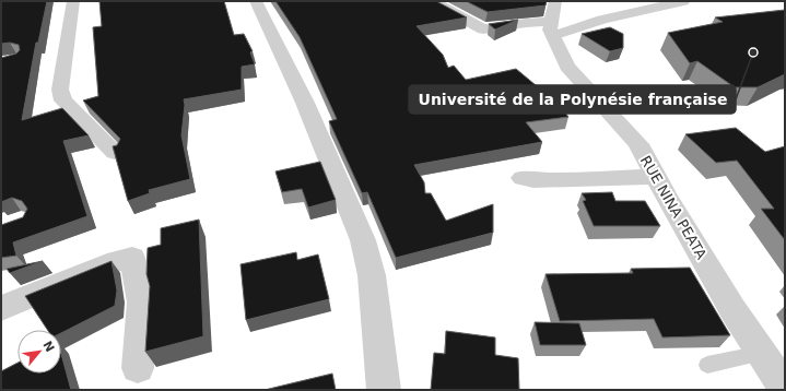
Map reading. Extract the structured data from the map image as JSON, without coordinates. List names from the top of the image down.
{
  "streets": {
    "street": ["RUE NINA PEATA"]
  },
  "places": ["Université de la Polynésie française"],
  "north": "top right"
}
